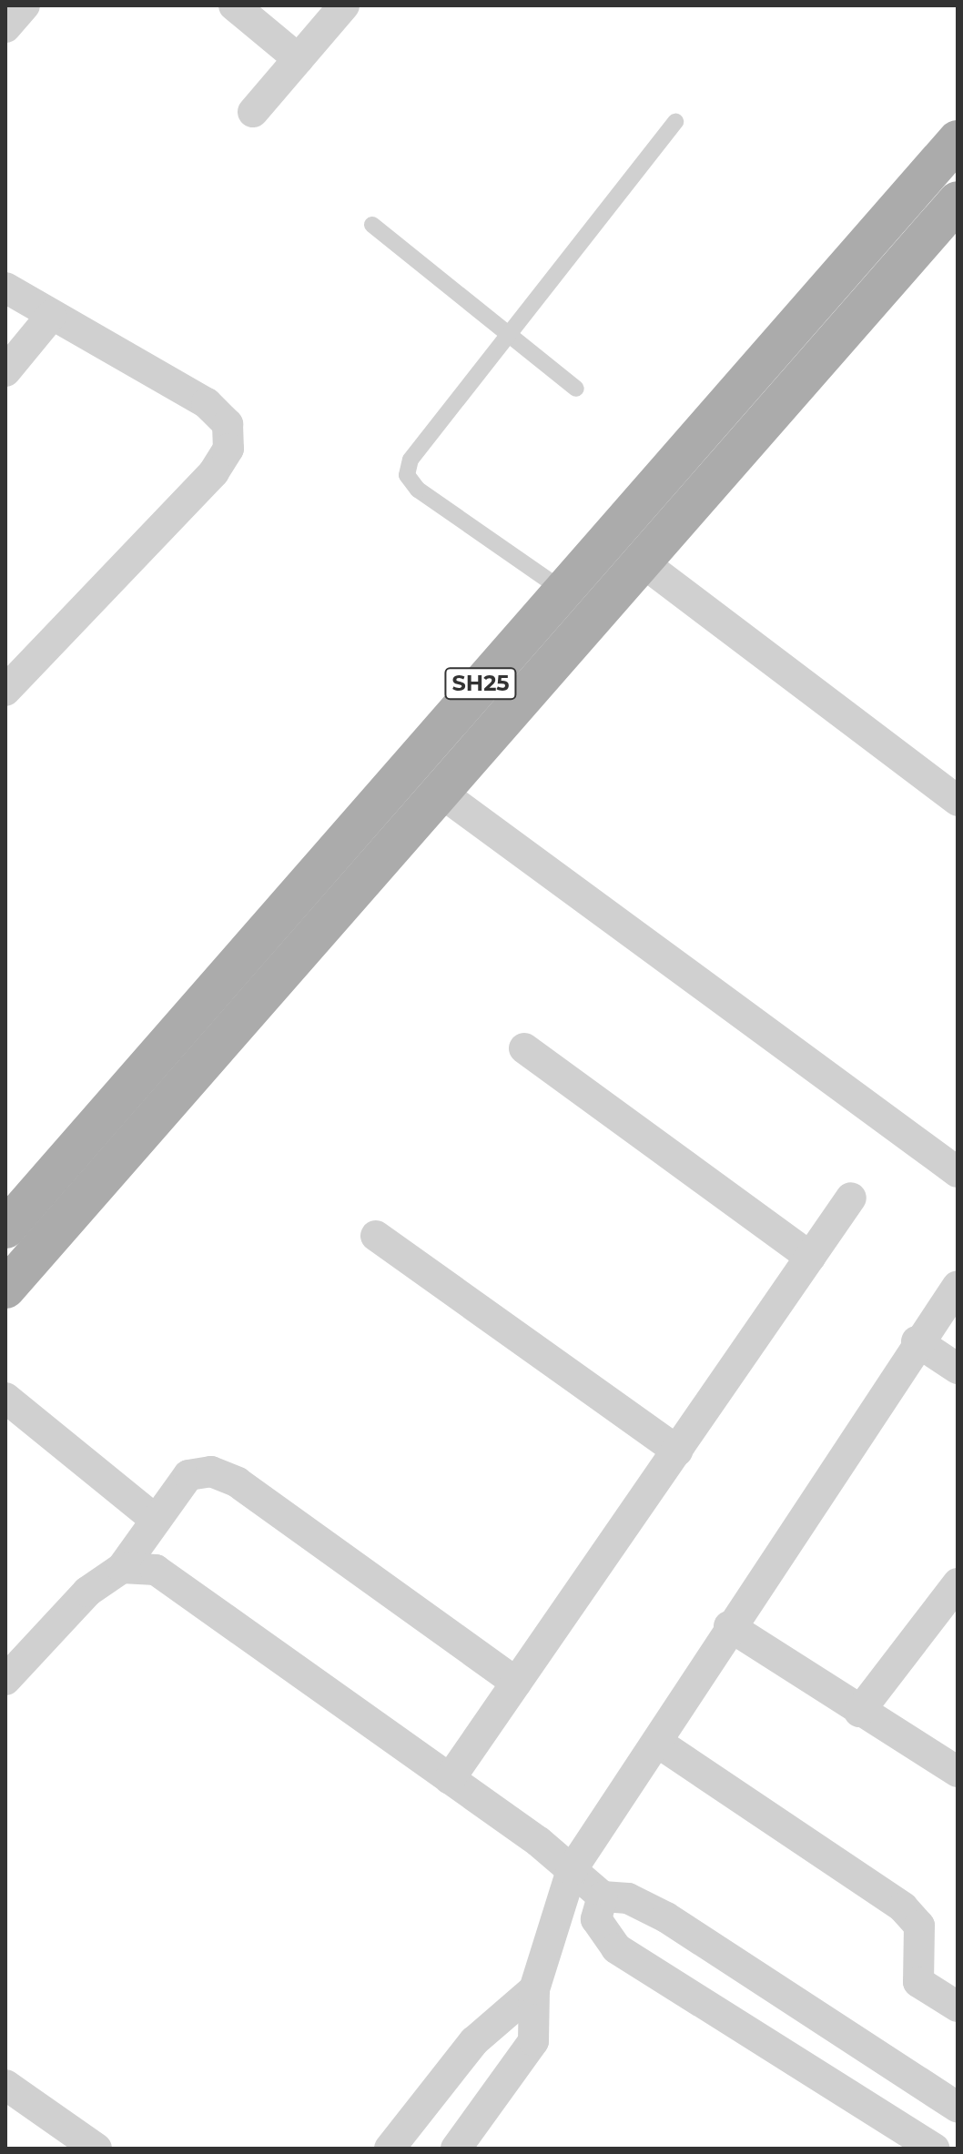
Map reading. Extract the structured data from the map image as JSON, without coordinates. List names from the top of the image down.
{
  "streets": {
    "main road": ["SH25"]
  }
}
